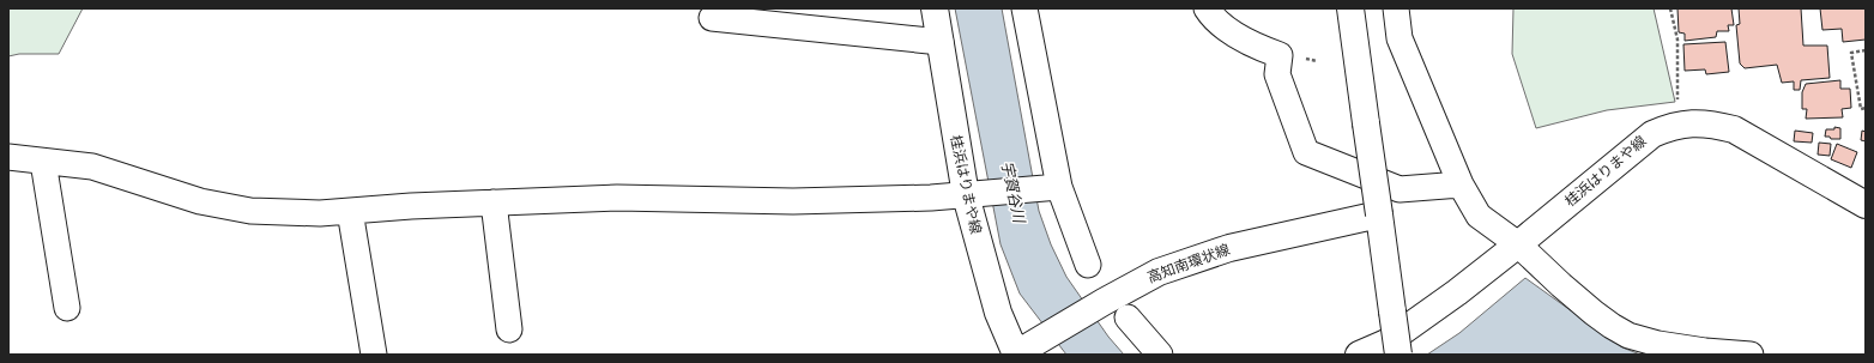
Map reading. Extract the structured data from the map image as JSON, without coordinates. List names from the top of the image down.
{
  "streets": {
    "main road": ["桂浜はりまや線", "高知南環状線"]
  },
  "crossings": [
    ["桂浜はりまや線", "高知南環状線"]
  ],
  "water": ["宇賀谷川"]
}
